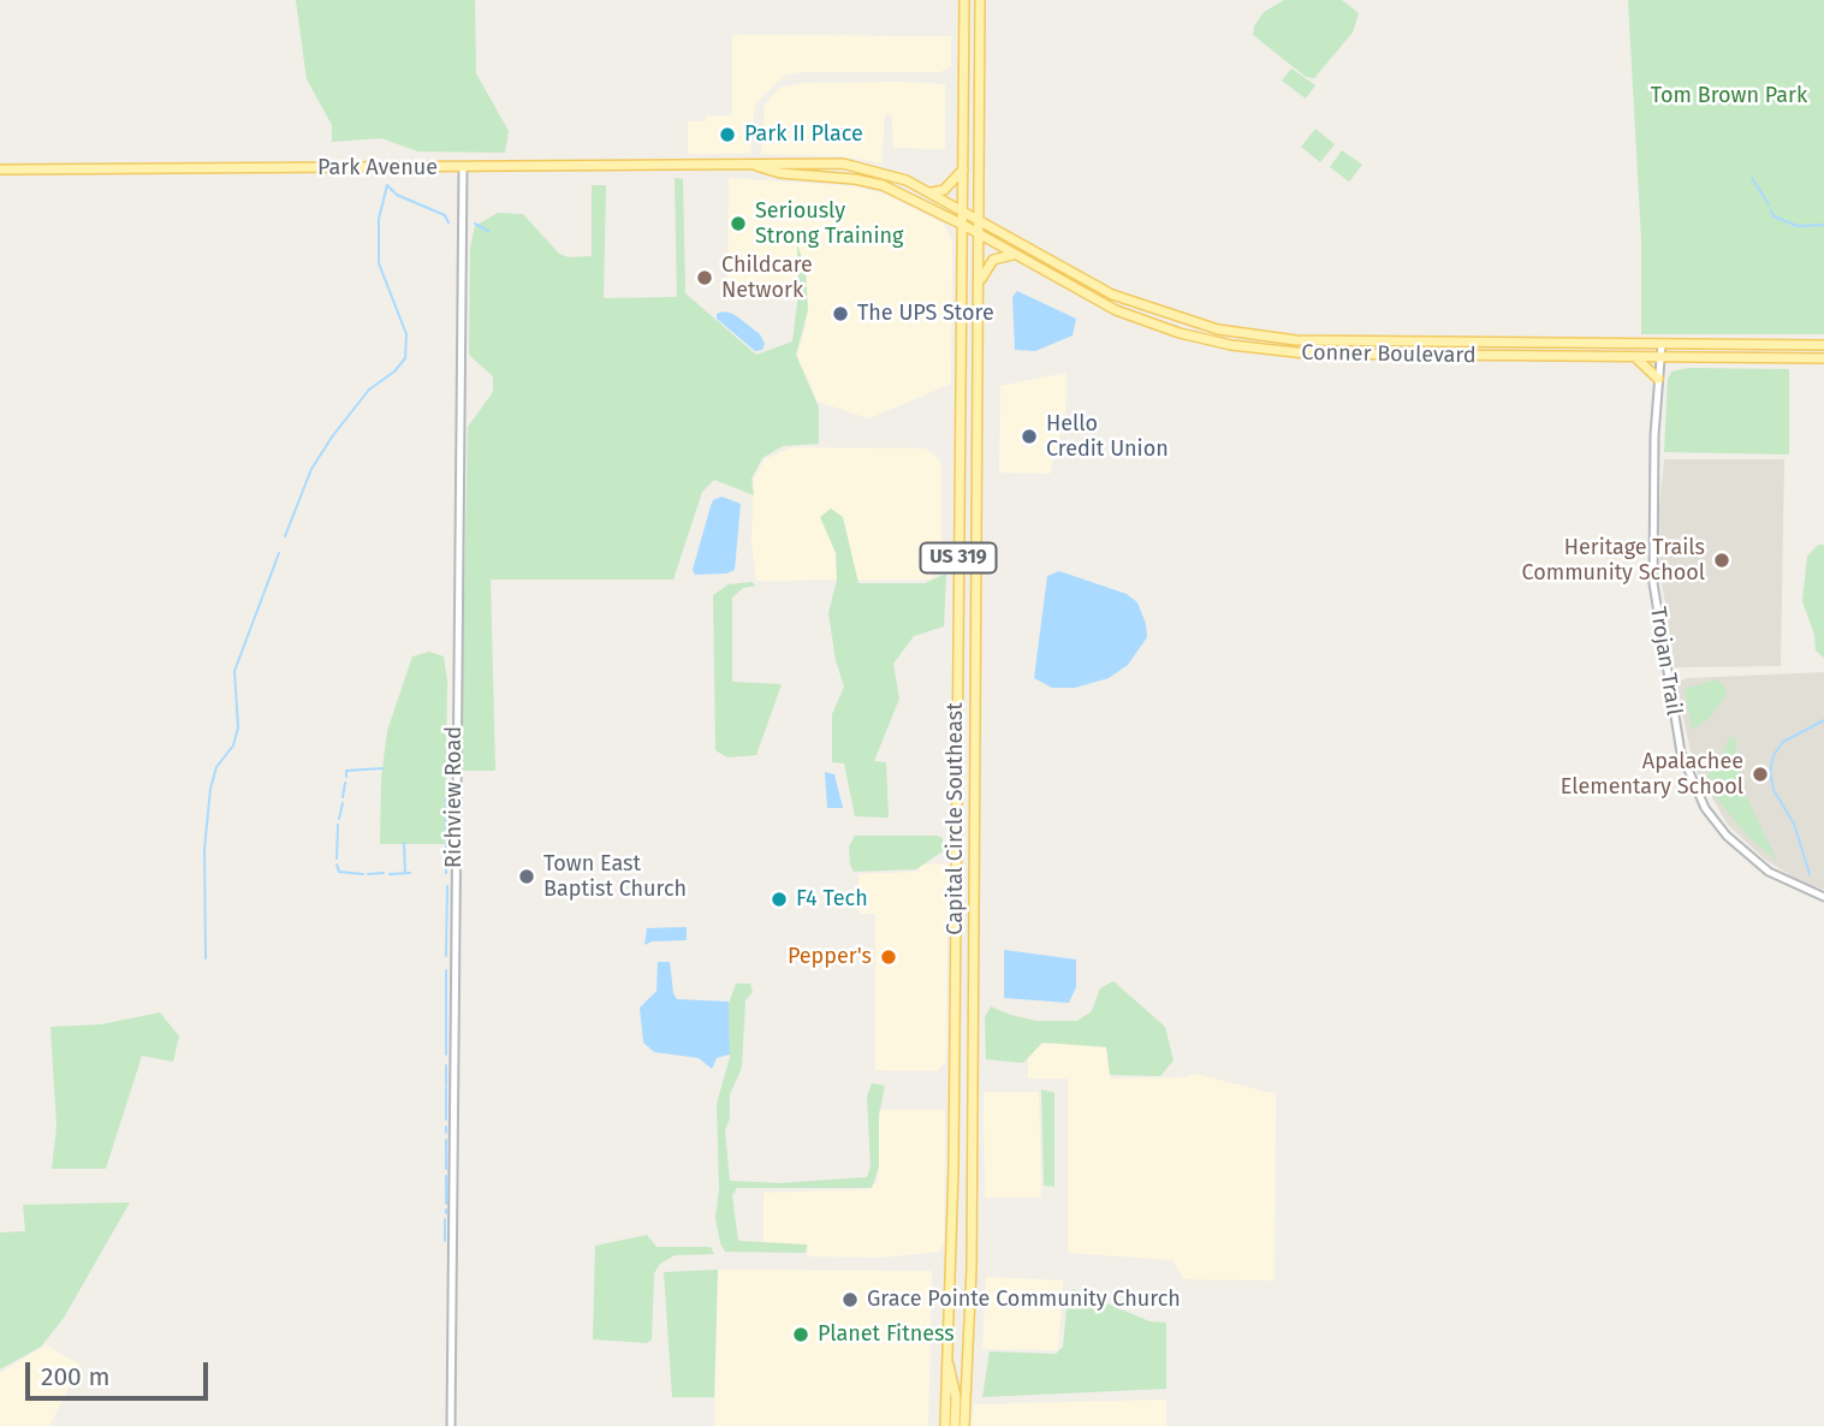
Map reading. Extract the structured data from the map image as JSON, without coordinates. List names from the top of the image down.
{
  "streets": {
    "main road": [
      "Park Avenue",
      "Conner Boulevard",
      "US 319",
      "Capital Circle Southeast"
    ],
    "street": ["Trojan Trail", "Richview Road"]
  },
  "crossings": [
    ["Park Avenue", "Conner Boulevard"],
    ["Park Avenue", "US 319"],
    ["Park Avenue", "Richview Road"],
    ["Park Avenue", "Capital Circle Southeast"],
    ["Conner Boulevard", "US 319"],
    ["Conner Boulevard", "Trojan Trail"],
    ["Conner Boulevard", "Capital Circle Southeast"],
    ["US 319", "Capital Circle Southeast"]
  ],
  "parks": ["Tom Brown Park"],
  "places": [
    "Park II Place",
    "Seriously Strong Training",
    "Childcare Network",
    "The UPS Store",
    "Hello Credit Union",
    "Heritage Trails Community School",
    "Apalachee Elementary School",
    "Town East Baptist Church",
    "F4 Tech",
    "Pepper's",
    "Grace Pointe Community Church",
    "Planet Fitness"
  ],
  "scale_bar": "200 m"
}
